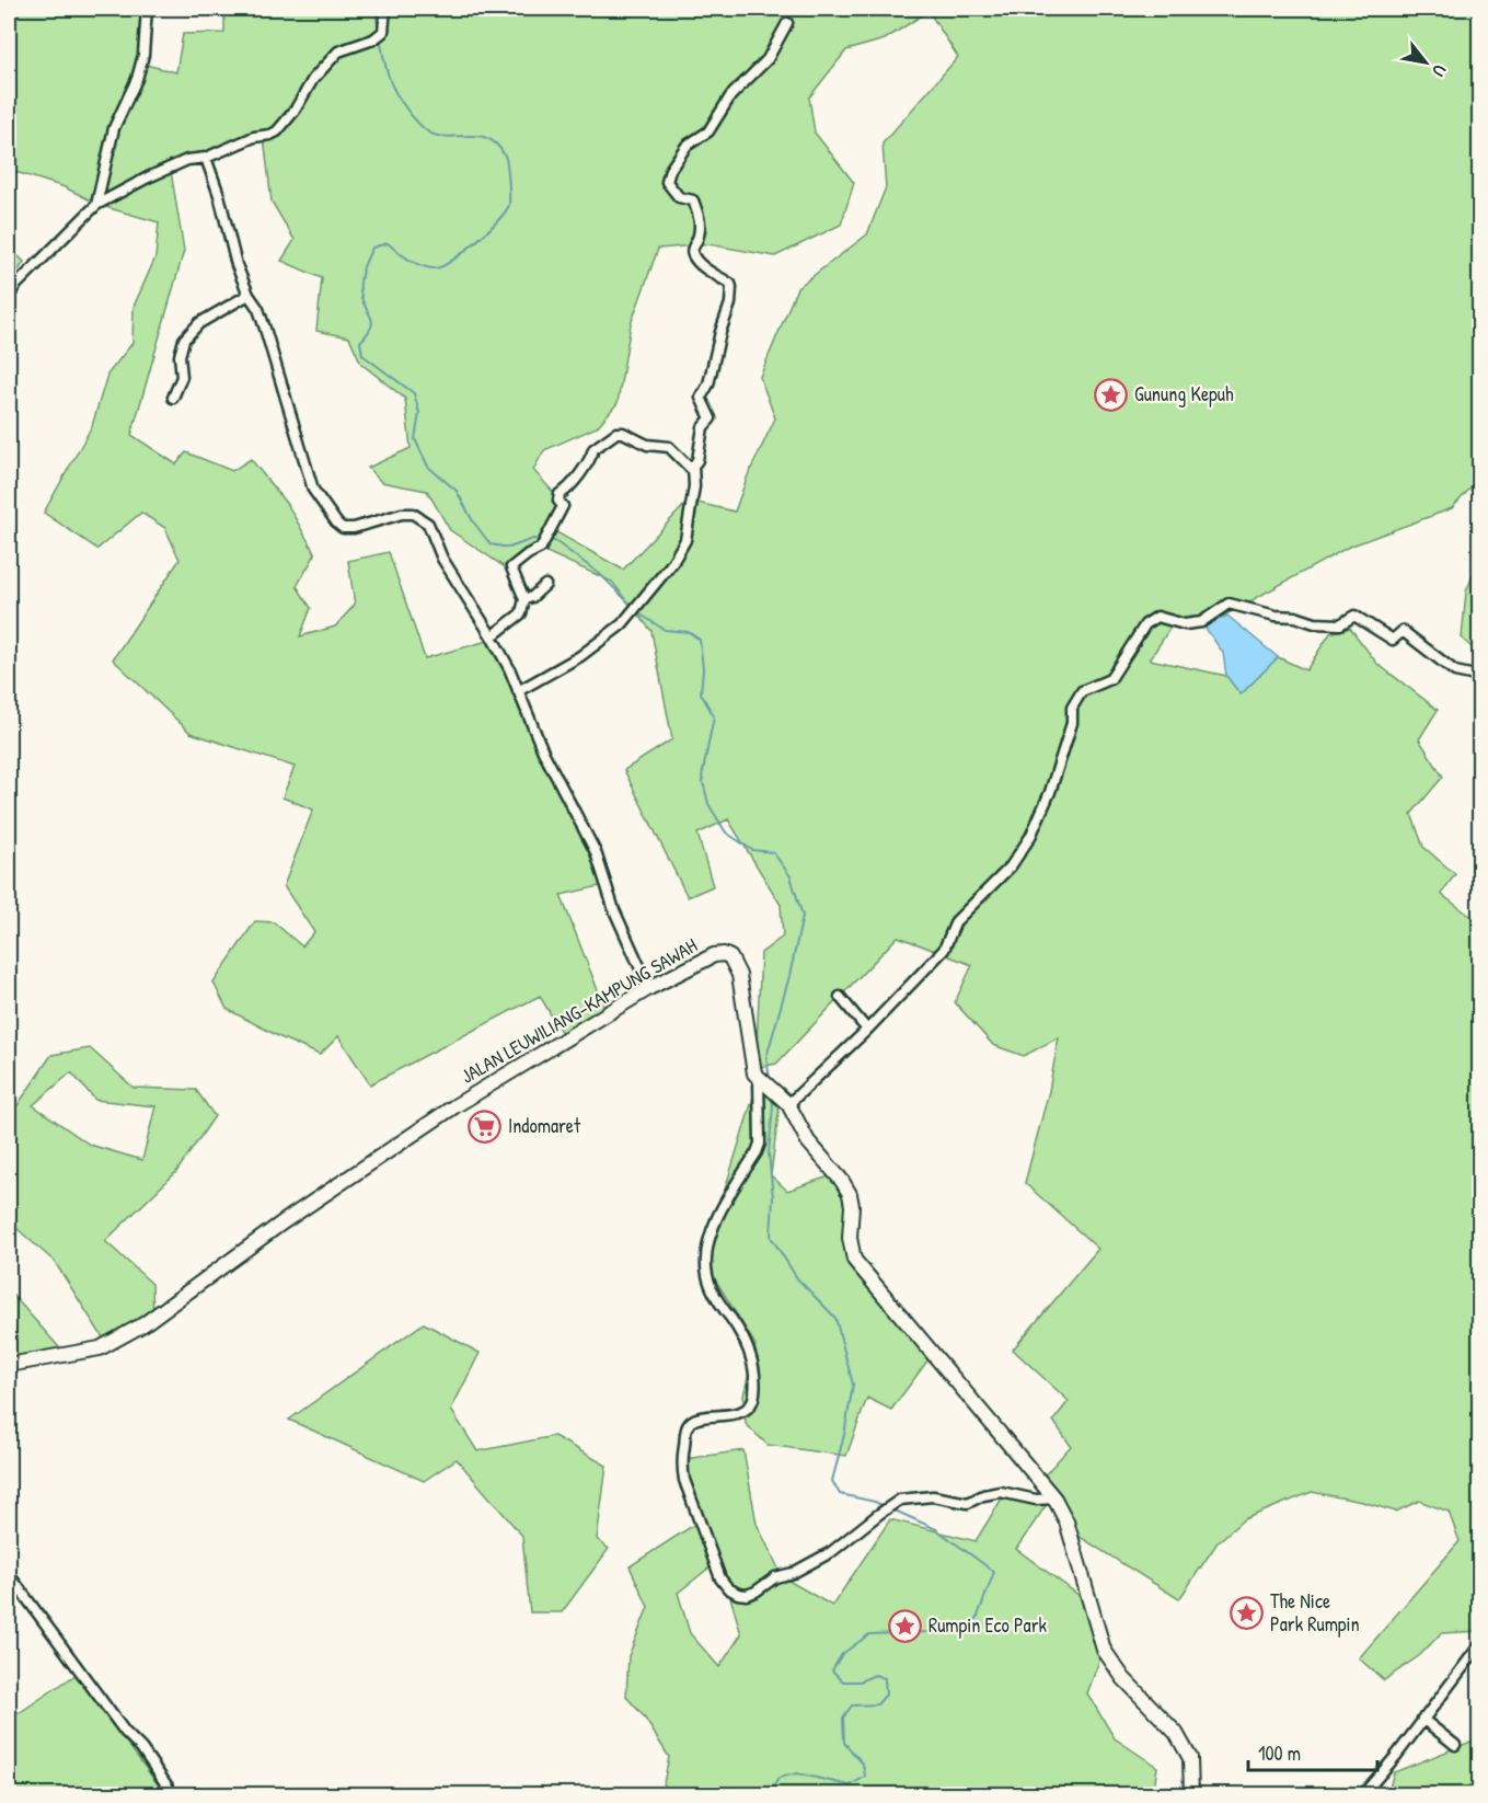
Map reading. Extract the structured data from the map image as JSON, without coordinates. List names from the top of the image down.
{
  "streets": {
    "main road": ["JALAN LEUWILIANG–KAMPUNG SAWAH"]
  },
  "places": {
    "place": ["Gunung Kepuh", "The Nice Park Rumpin", "Rumpin Eco Park"],
    "supermarket": ["Indomaret"]
  },
  "scale_bar": "100 m",
  "north": "bottom right"
}
